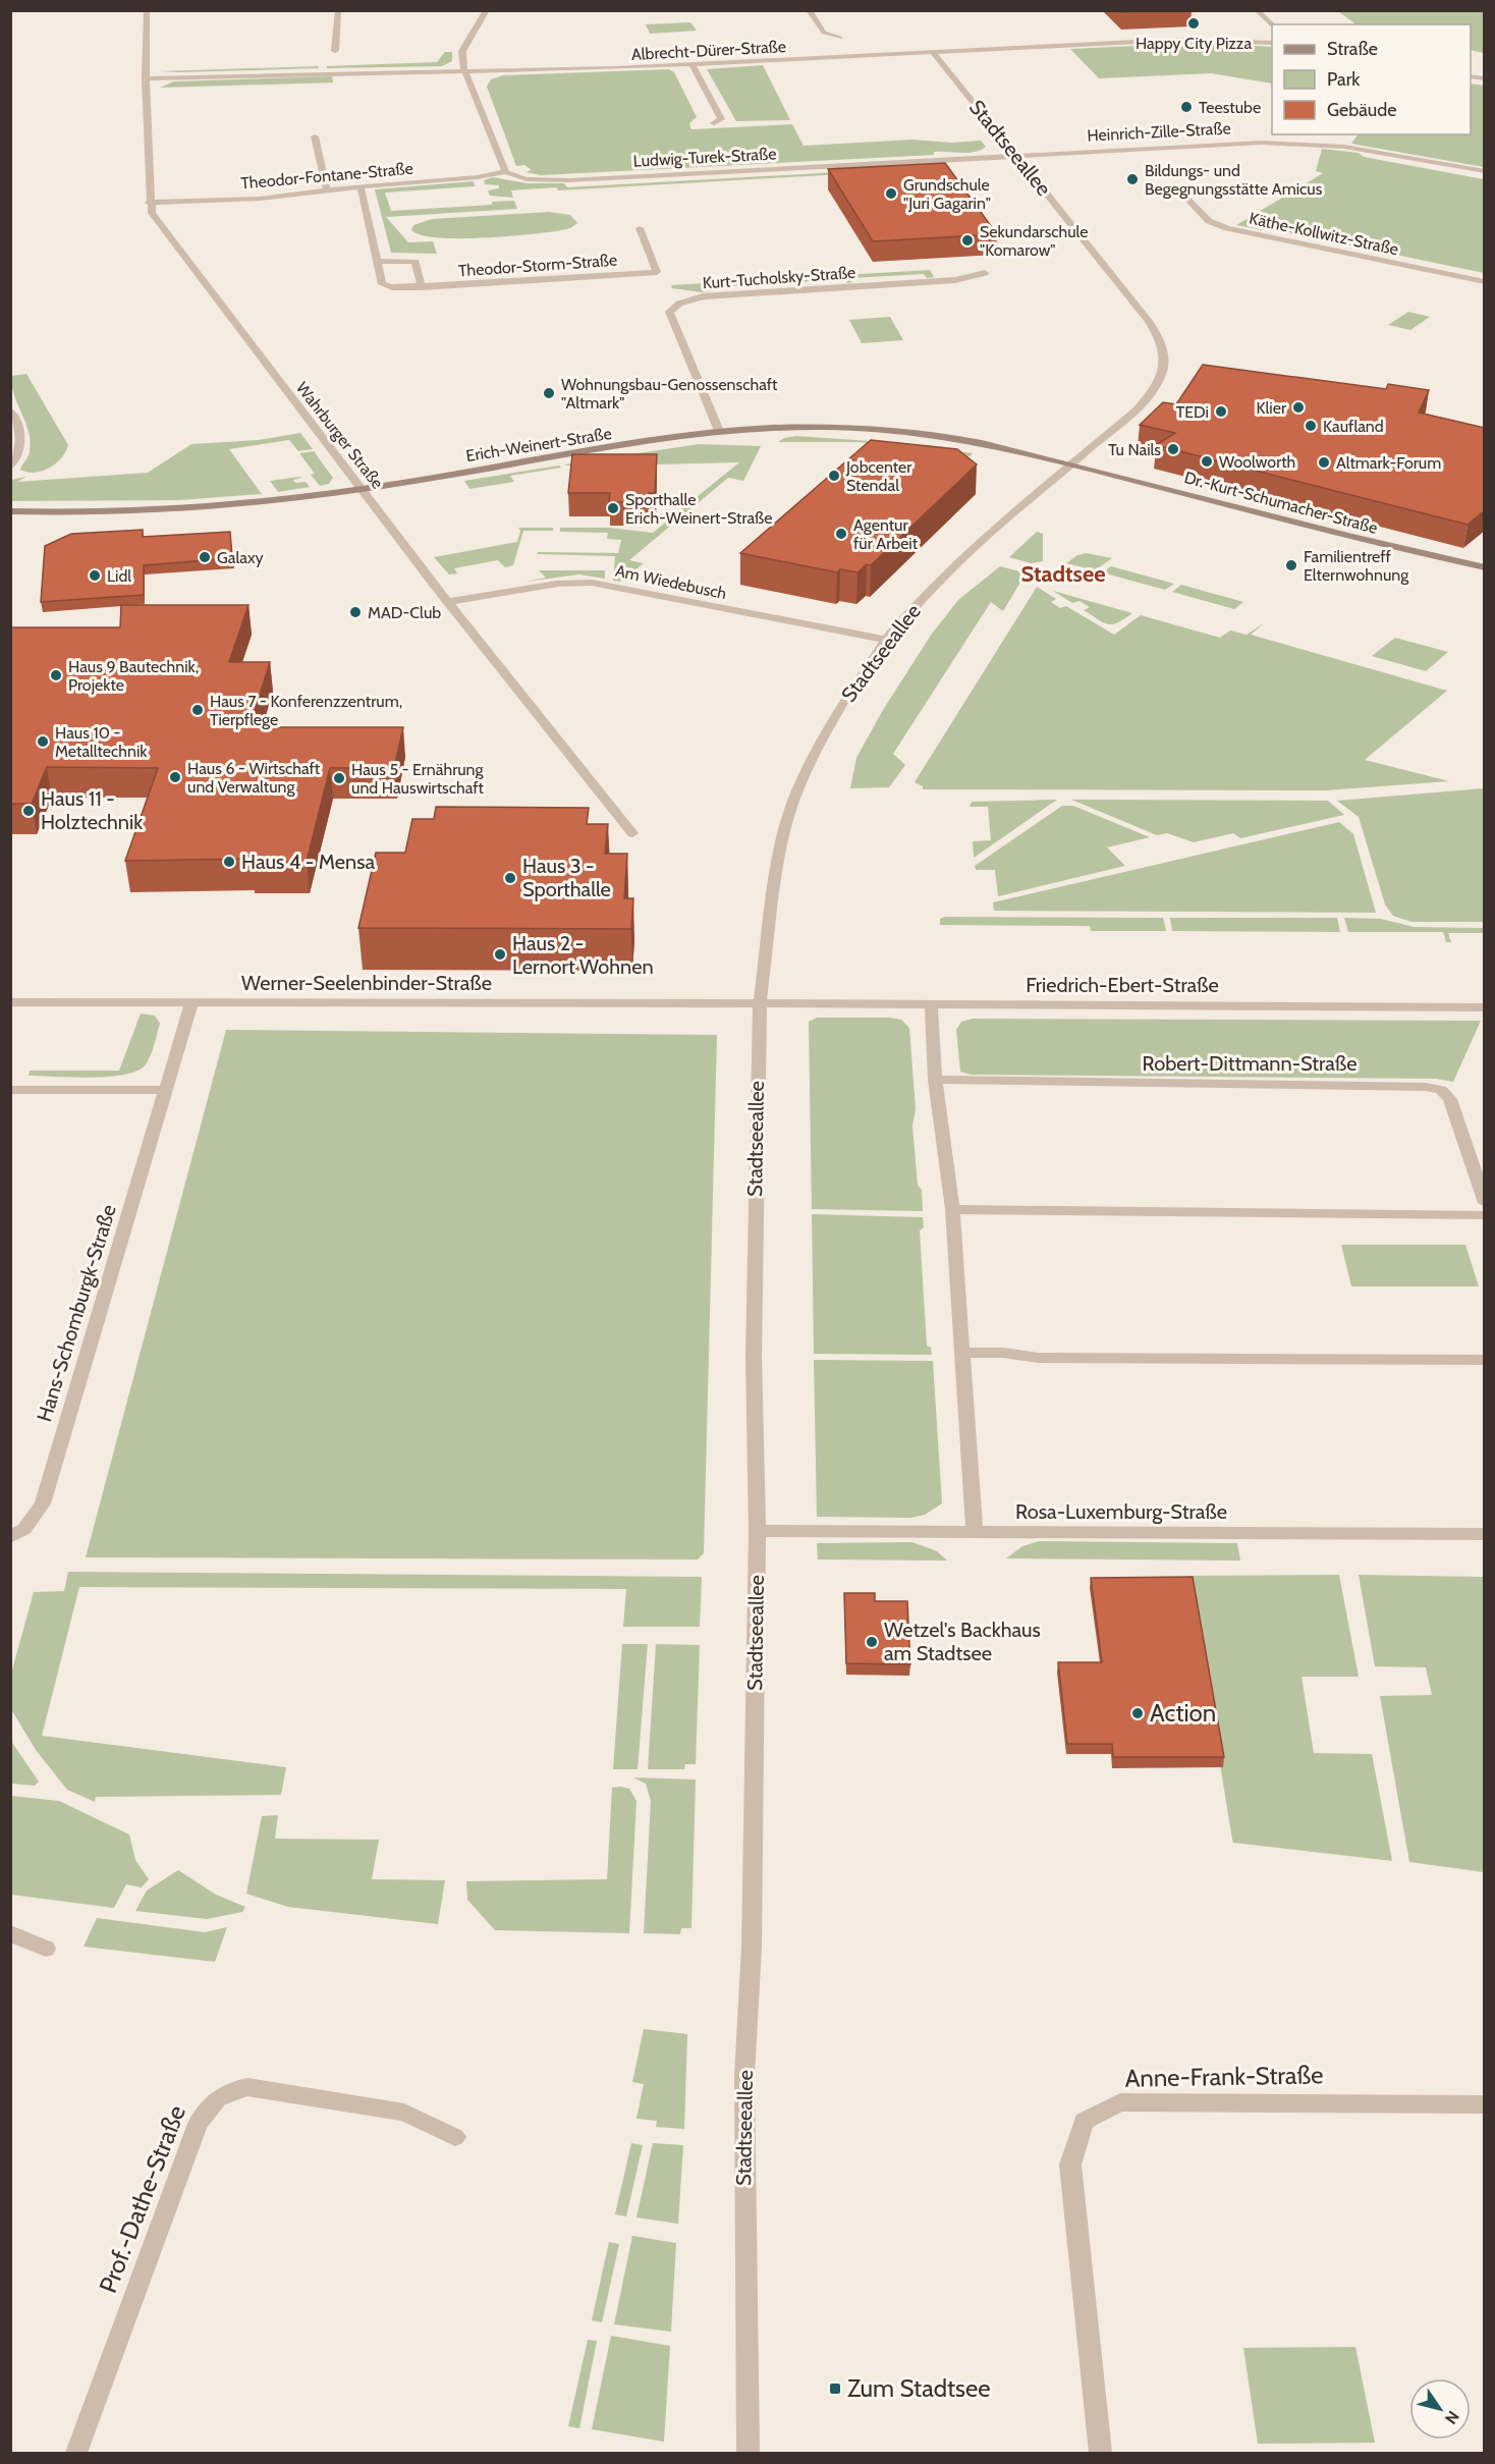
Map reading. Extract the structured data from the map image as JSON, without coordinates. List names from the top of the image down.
{
  "streets": {
    "street": [
      "Albrecht-Dürer-Straße",
      "Heinrich-Zille-Straße",
      "Stadtseeallee",
      "Ludwig-Turek-Straße",
      "Theodor-Fontane-Straße",
      "Käthe-Kollwitz-Straße",
      "Theodor-Storm-Straße",
      "Kurt-Tucholsky-Straße",
      "Wahrburger Straße",
      "Erich-Weinert-Straße",
      "Dr.-Kurt-Schumacher-Straße",
      "Am Wiedebusch",
      "Werner-Seelenbinder-Straße",
      "Friedrich-Ebert-Straße",
      "Robert-Dittmann-Straße",
      "Hans-Schomburgk-Straße",
      "Rosa-Luxemburg-Straße",
      "Anne-Frank-Straße",
      "Prof.-Dathe-Straße"
    ]
  },
  "crossings": [
    ["Albrecht-Dürer-Straße", "Stadtseeallee"],
    ["Albrecht-Dürer-Straße", "Wahrburger Straße"],
    ["Heinrich-Zille-Straße", "Stadtseeallee"],
    ["Heinrich-Zille-Straße", "Ludwig-Turek-Straße"],
    ["Stadtseeallee", "Ludwig-Turek-Straße"],
    ["Stadtseeallee", "Erich-Weinert-Straße"],
    ["Stadtseeallee", "Dr.-Kurt-Schumacher-Straße"],
    ["Stadtseeallee", "Am Wiedebusch"],
    ["Stadtseeallee", "Werner-Seelenbinder-Straße"],
    ["Stadtseeallee", "Friedrich-Ebert-Straße"],
    ["Stadtseeallee", "Rosa-Luxemburg-Straße"],
    ["Ludwig-Turek-Straße", "Theodor-Fontane-Straße"],
    ["Theodor-Fontane-Straße", "Theodor-Storm-Straße"],
    ["Theodor-Fontane-Straße", "Wahrburger Straße"],
    ["Kurt-Tucholsky-Straße", "Erich-Weinert-Straße"],
    ["Wahrburger Straße", "Erich-Weinert-Straße"],
    ["Wahrburger Straße", "Am Wiedebusch"],
    ["Erich-Weinert-Straße", "Dr.-Kurt-Schumacher-Straße"],
    ["Werner-Seelenbinder-Straße", "Friedrich-Ebert-Straße"],
    ["Werner-Seelenbinder-Straße", "Hans-Schomburgk-Straße"]
  ],
  "districts": ["Stadtsee"],
  "places": {
    "other": [
      "Happy City Pizza",
      "Teestube",
      "Bildungs- und Begegnungsstätte Amicus",
      "Grundschule \"Juri Gagarin\"",
      "Sekundarschule \"Komarow\"",
      "Wohnungsbau-Genossenschaft \"Altmark\"",
      "Klier",
      "TEDi",
      "Kaufland",
      "Tu Nails",
      "Woolworth",
      "Altmark-Forum",
      "Jobcenter Stendal",
      "Sporthalle Erich-Weinert-Straße",
      "Agentur für Arbeit",
      "Galaxy",
      "Familientreff Elternwohnung",
      "Lidl",
      "MAD-Club",
      "Haus 9 Bautechnik, Projekte",
      "Haus 7 - Konferenzzentrum, Tierpflege",
      "Haus 10 - Metalltechnik",
      "Haus 6 - Wirtschaft und Verwaltung",
      "Haus 5 - Ernährung und Hauswirtschaft",
      "Haus 11 - Holztechnik",
      "Haus 4 - Mensa",
      "Haus 3 - Sporthalle",
      "Haus 2 - Lernort Wohnen",
      "Wetzel's Backhaus am Stadtsee",
      "Action"
    ],
    "transit": ["Zum Stadtsee"]
  },
  "legend": ["Straße", "Park", "Gebäude"],
  "north": "bottom right"
}
